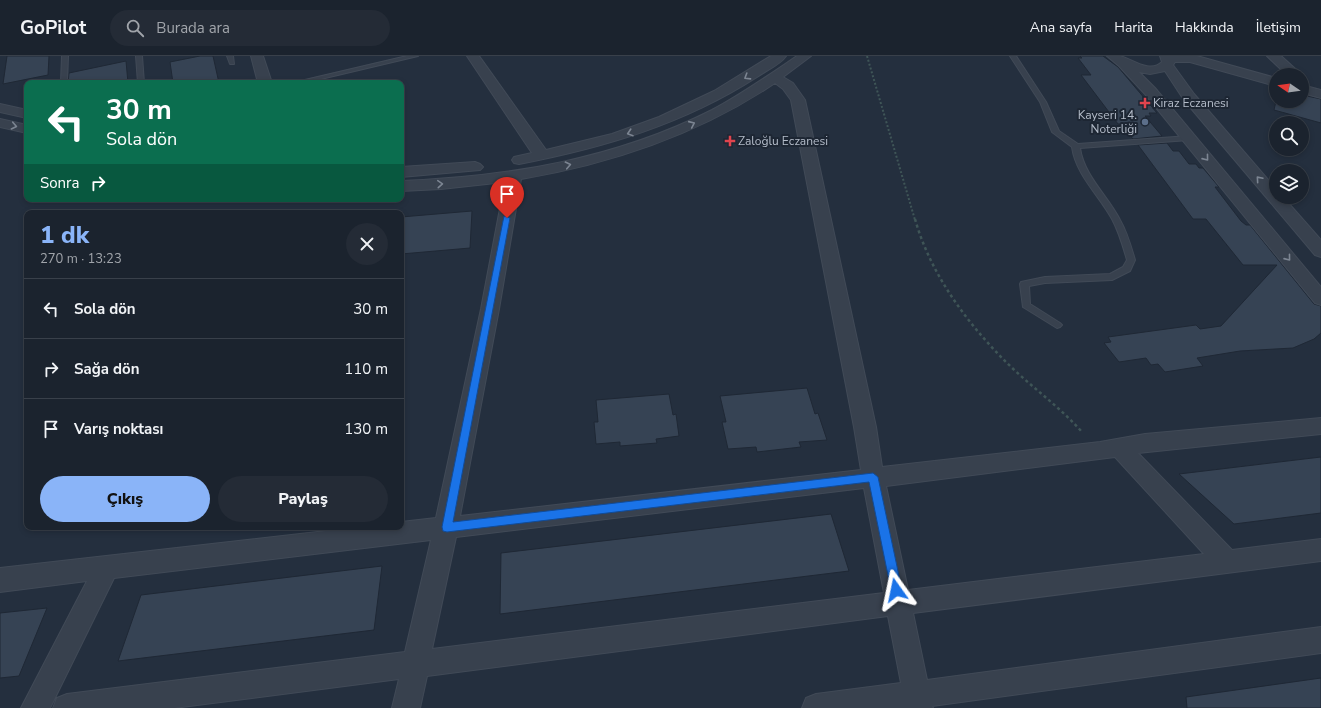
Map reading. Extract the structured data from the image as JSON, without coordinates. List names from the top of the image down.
{
  "places": {
    "health": ["Kiraz Eczanesi", "Zaloğlu Eczanesi"],
    "other": ["Kayseri 14. Noterliği"]
  },
  "north": "left",
  "page": {
    "header": "GoPilot",
    "search": "Burada ara",
    "nav": [
      "Ana sayfa",
      "Harita",
      "Hakkında",
      "İletişim"
    ],
    "turn": ["30 m", "Sola dön"],
    "then": "Sonra",
    "heading": ["1 dk", "270 m · 13:23"],
    "list": [
      {
        "name": "Sola dön",
        "value": "30 m"
      },
      {
        "name": "Sağa dön",
        "value": "110 m"
      },
      {
        "name": "Varış noktası",
        "value": "130 m"
      }
    ],
    "buttons": ["Çıkış", "Paylaş"]
  }
}
